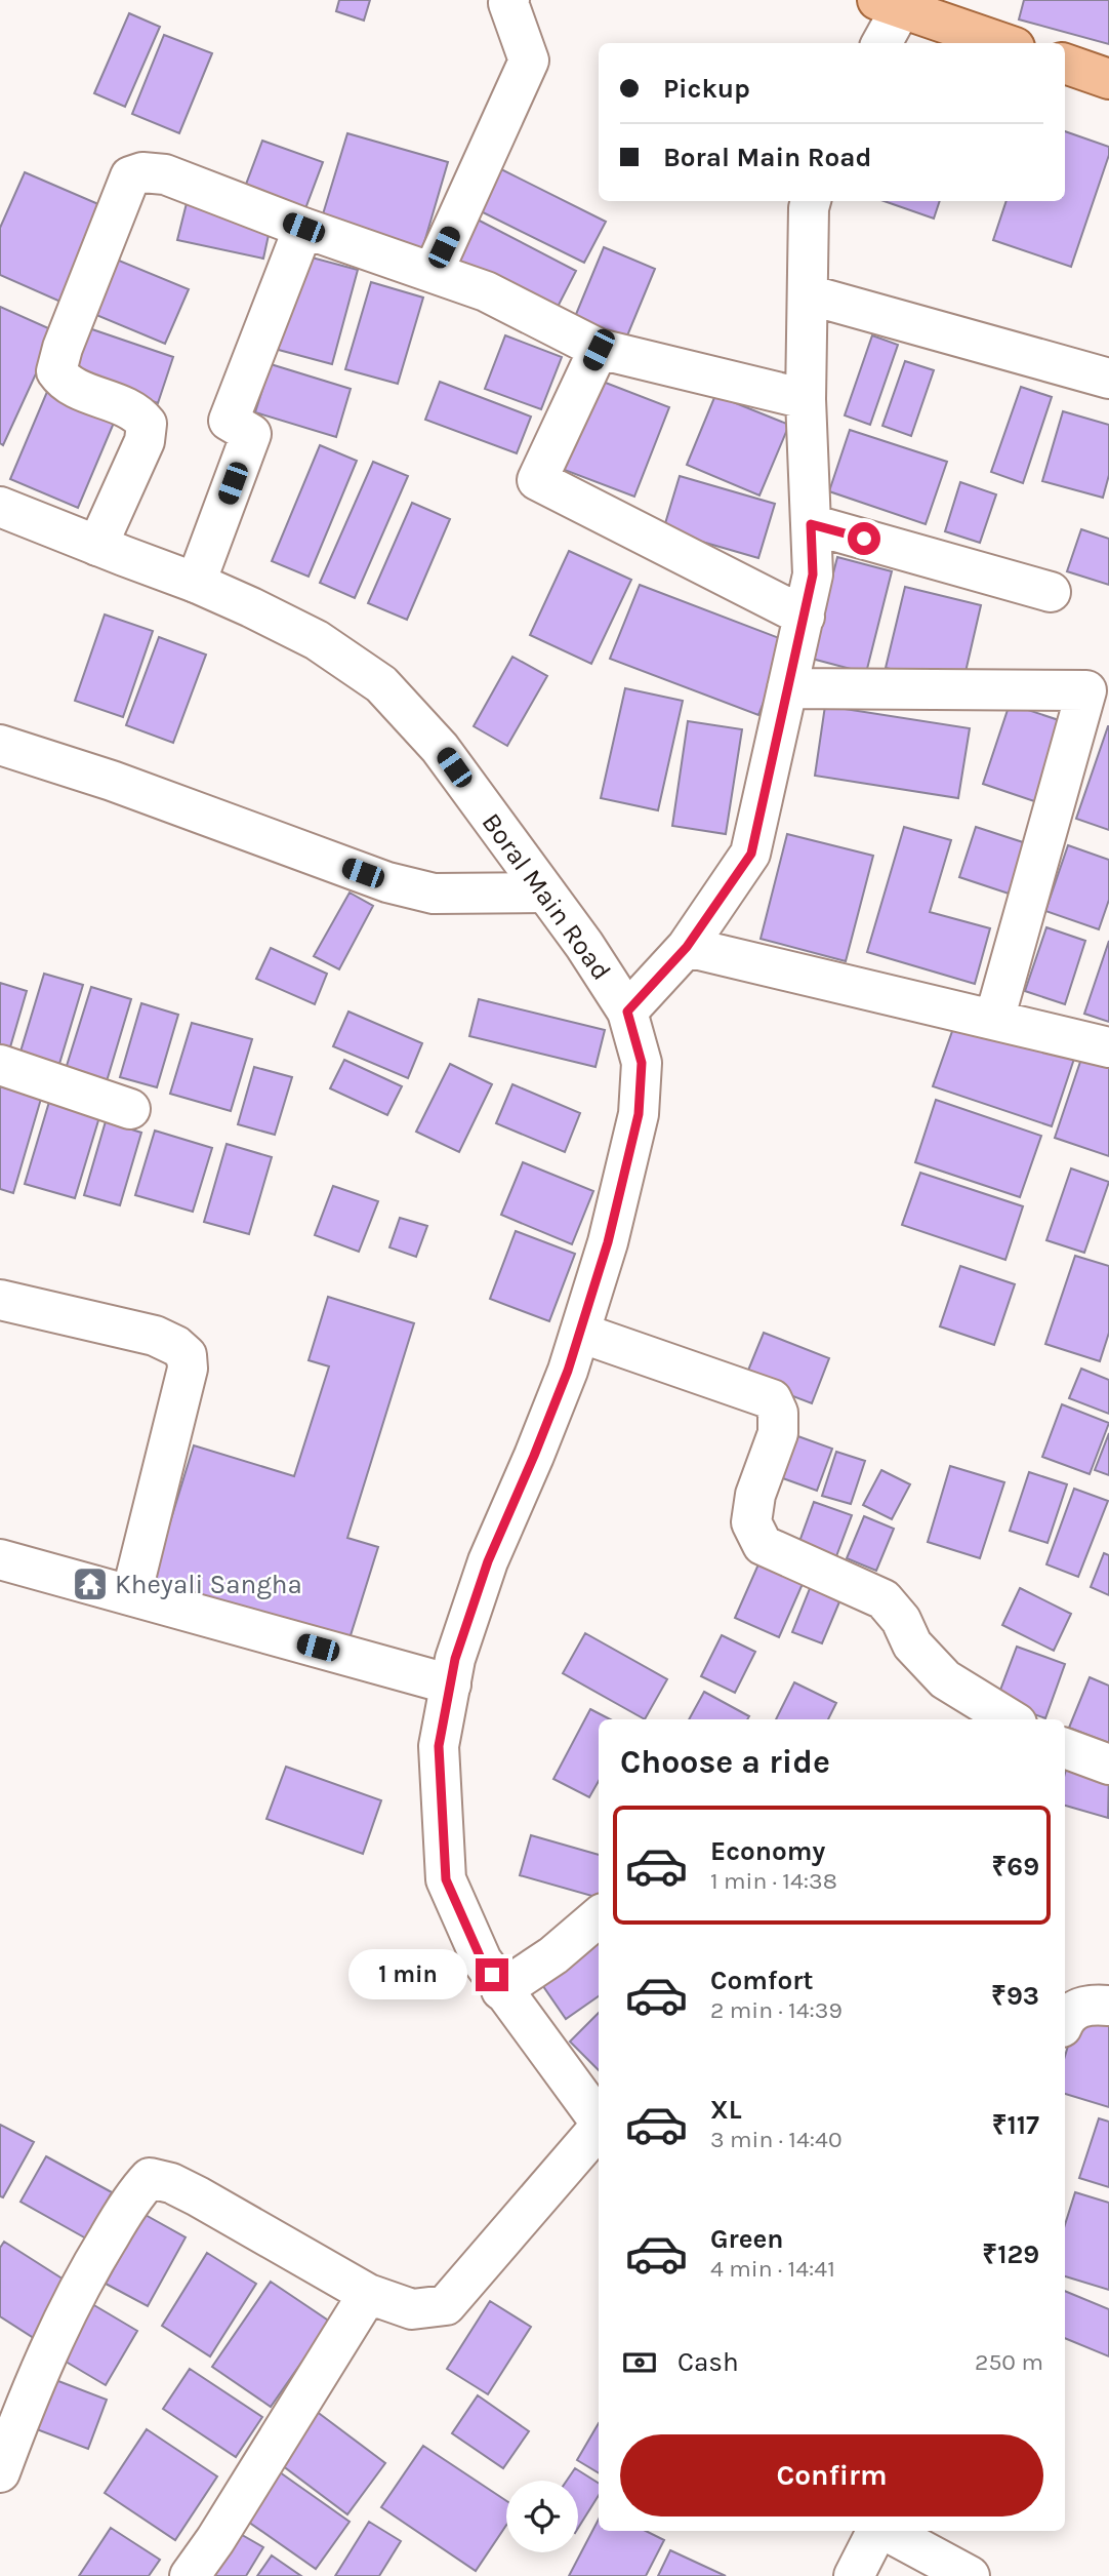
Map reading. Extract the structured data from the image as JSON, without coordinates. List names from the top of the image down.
{
  "streets": {
    "street": ["Boral Main Road"]
  },
  "places": {
    "temple": ["Kheyali Sangha"]
  },
  "page": {
    "banner": ["Pickup", "Boral Main Road"],
    "heading": "Choose a ride",
    "list": [
      {
        "name": "Economy",
        "note": "1 min · 14:38",
        "value": "₹69"
      },
      {
        "name": "Comfort",
        "note": "2 min · 14:39",
        "value": "₹93"
      },
      {
        "name": "XL",
        "note": "3 min · 14:40",
        "value": "₹117"
      },
      {
        "name": "Green",
        "note": "4 min · 14:41",
        "value": "₹129"
      }
    ],
    "bubble": "1 min",
    "pay": ["Cash", "250 m"],
    "buttons": "Confirm"
  }
}
